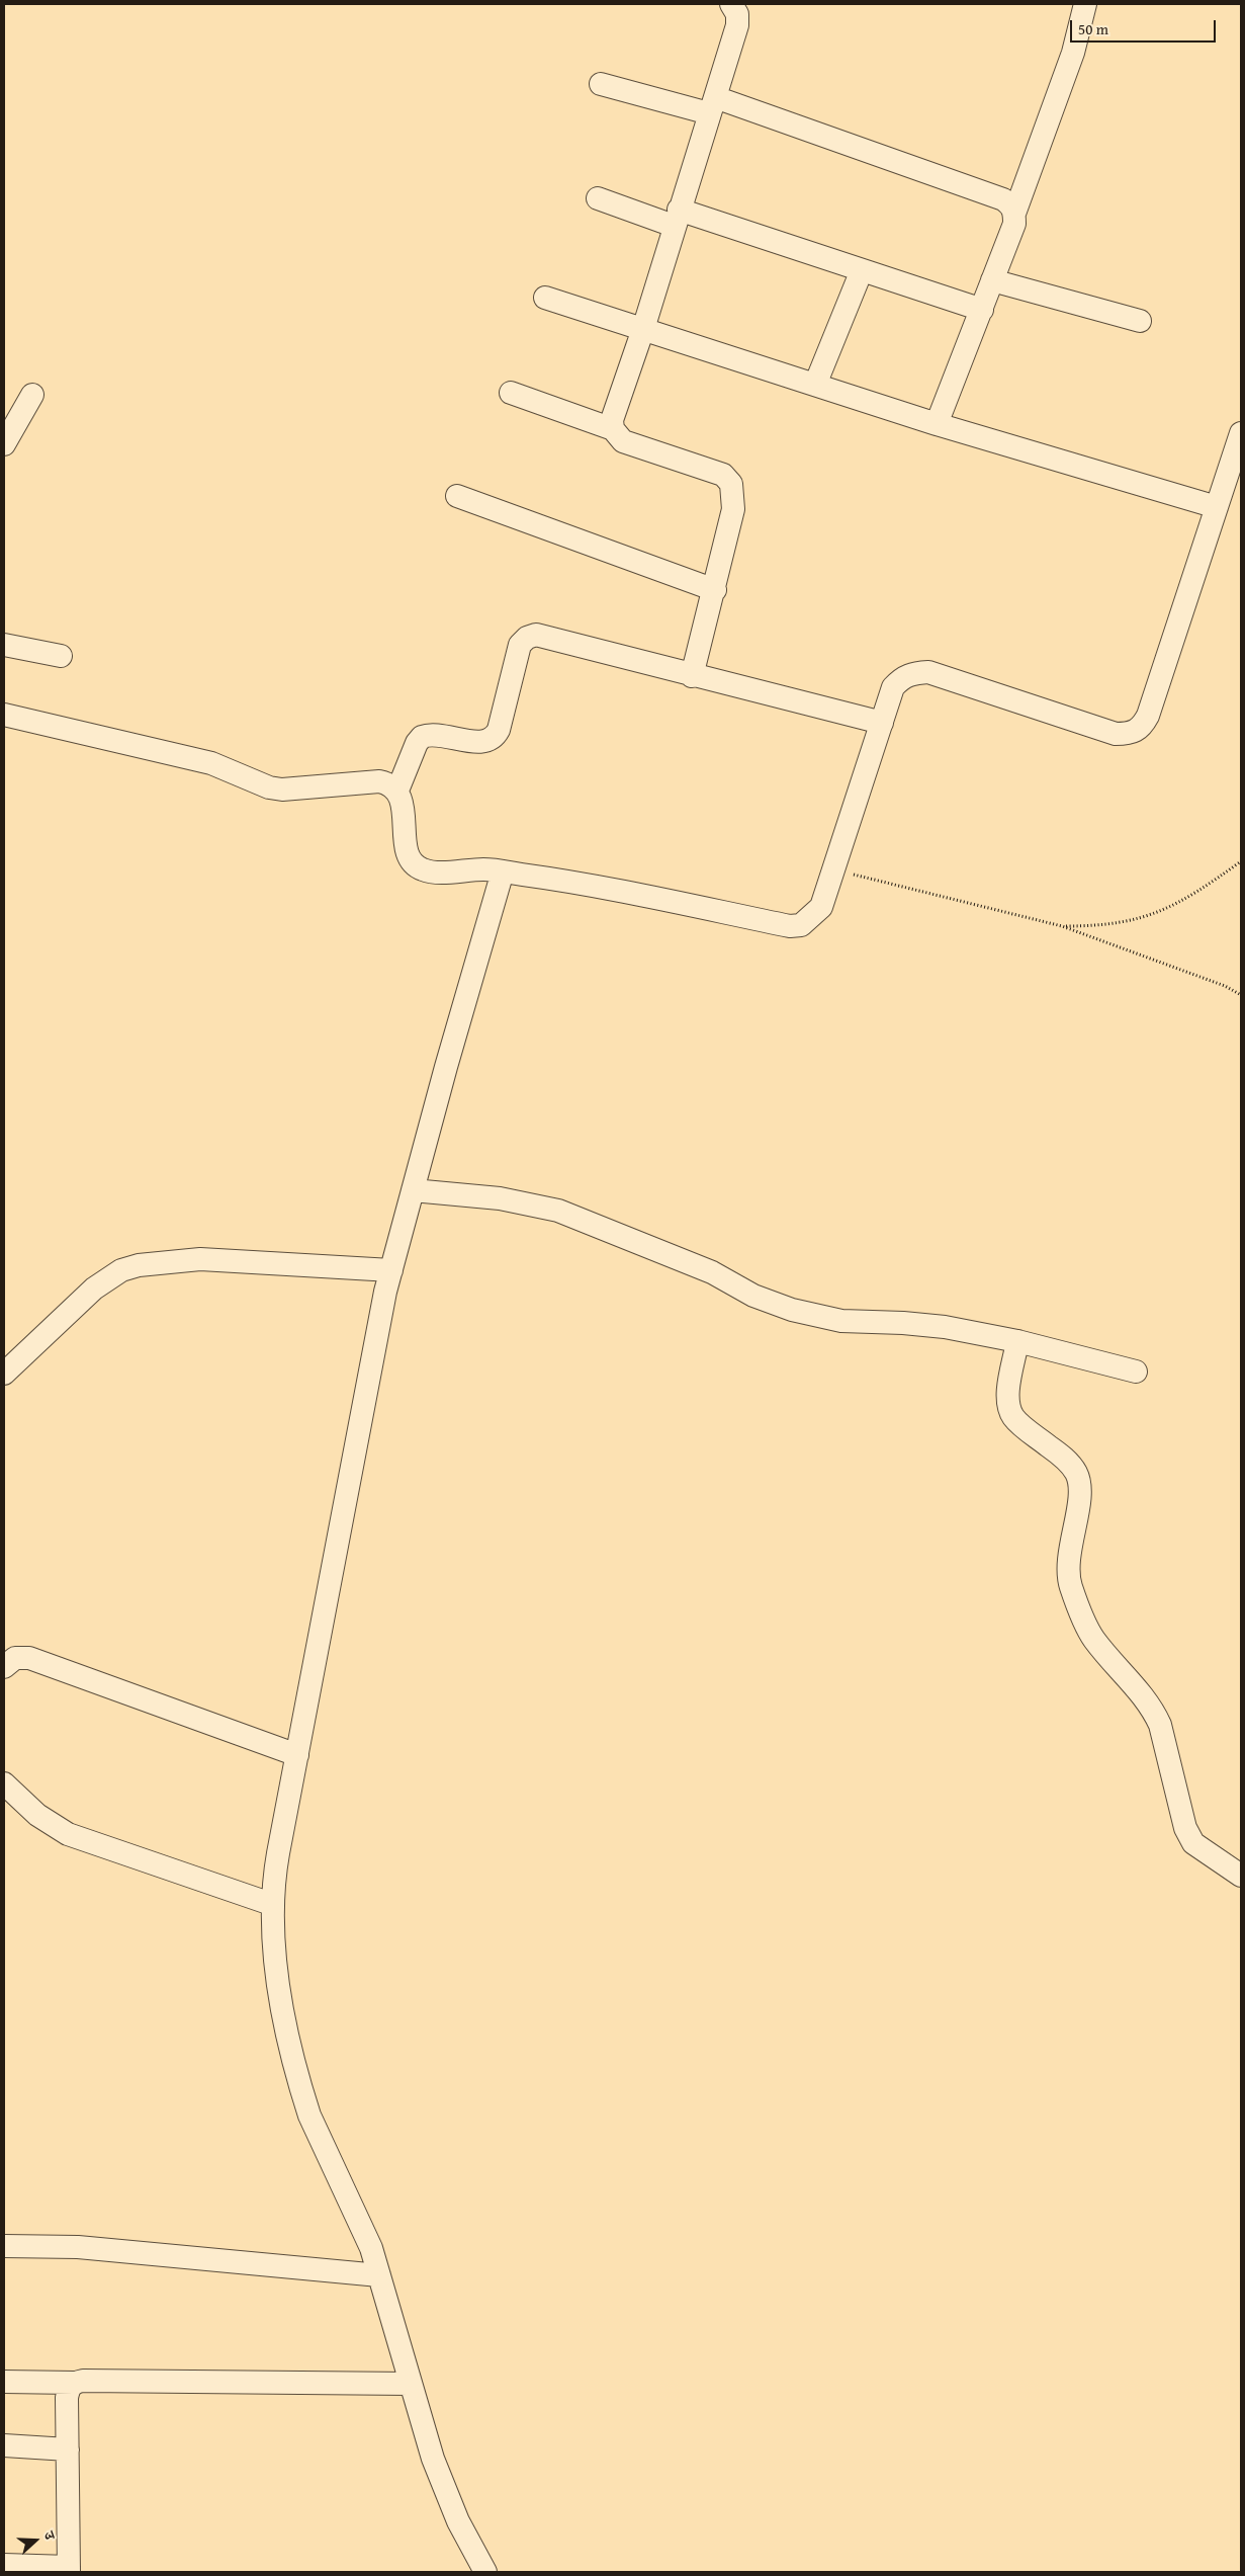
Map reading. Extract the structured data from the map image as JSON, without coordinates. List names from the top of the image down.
{
  "scale_bar": "50 m",
  "north": "right"
}
